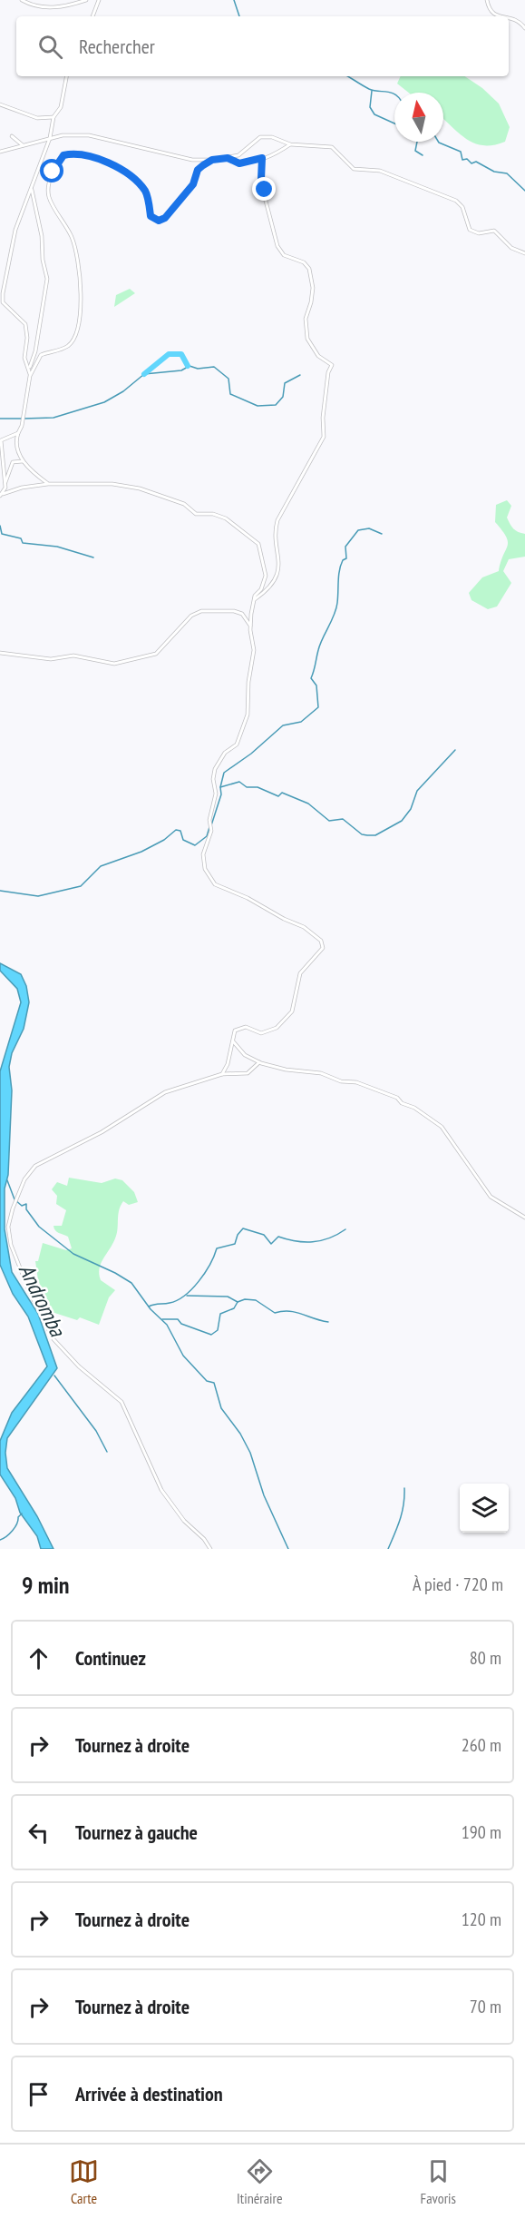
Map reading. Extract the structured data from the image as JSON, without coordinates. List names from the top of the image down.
{
  "water": ["Andromba"],
  "north": "top",
  "page": {
    "search": "Rechercher",
    "heading": ["9 min", "À pied · 720 m"],
    "list": [
      ["Continuez", "80 m"],
      ["Tournez à droite", "260 m"],
      ["Tournez à gauche", "190 m"],
      ["Tournez à droite", "120 m"],
      ["Tournez à droite", "70 m"],
      "Arrivée à destination"
    ],
    "nav": ["Carte", "Itinéraire", "Favoris"]
  }
}
